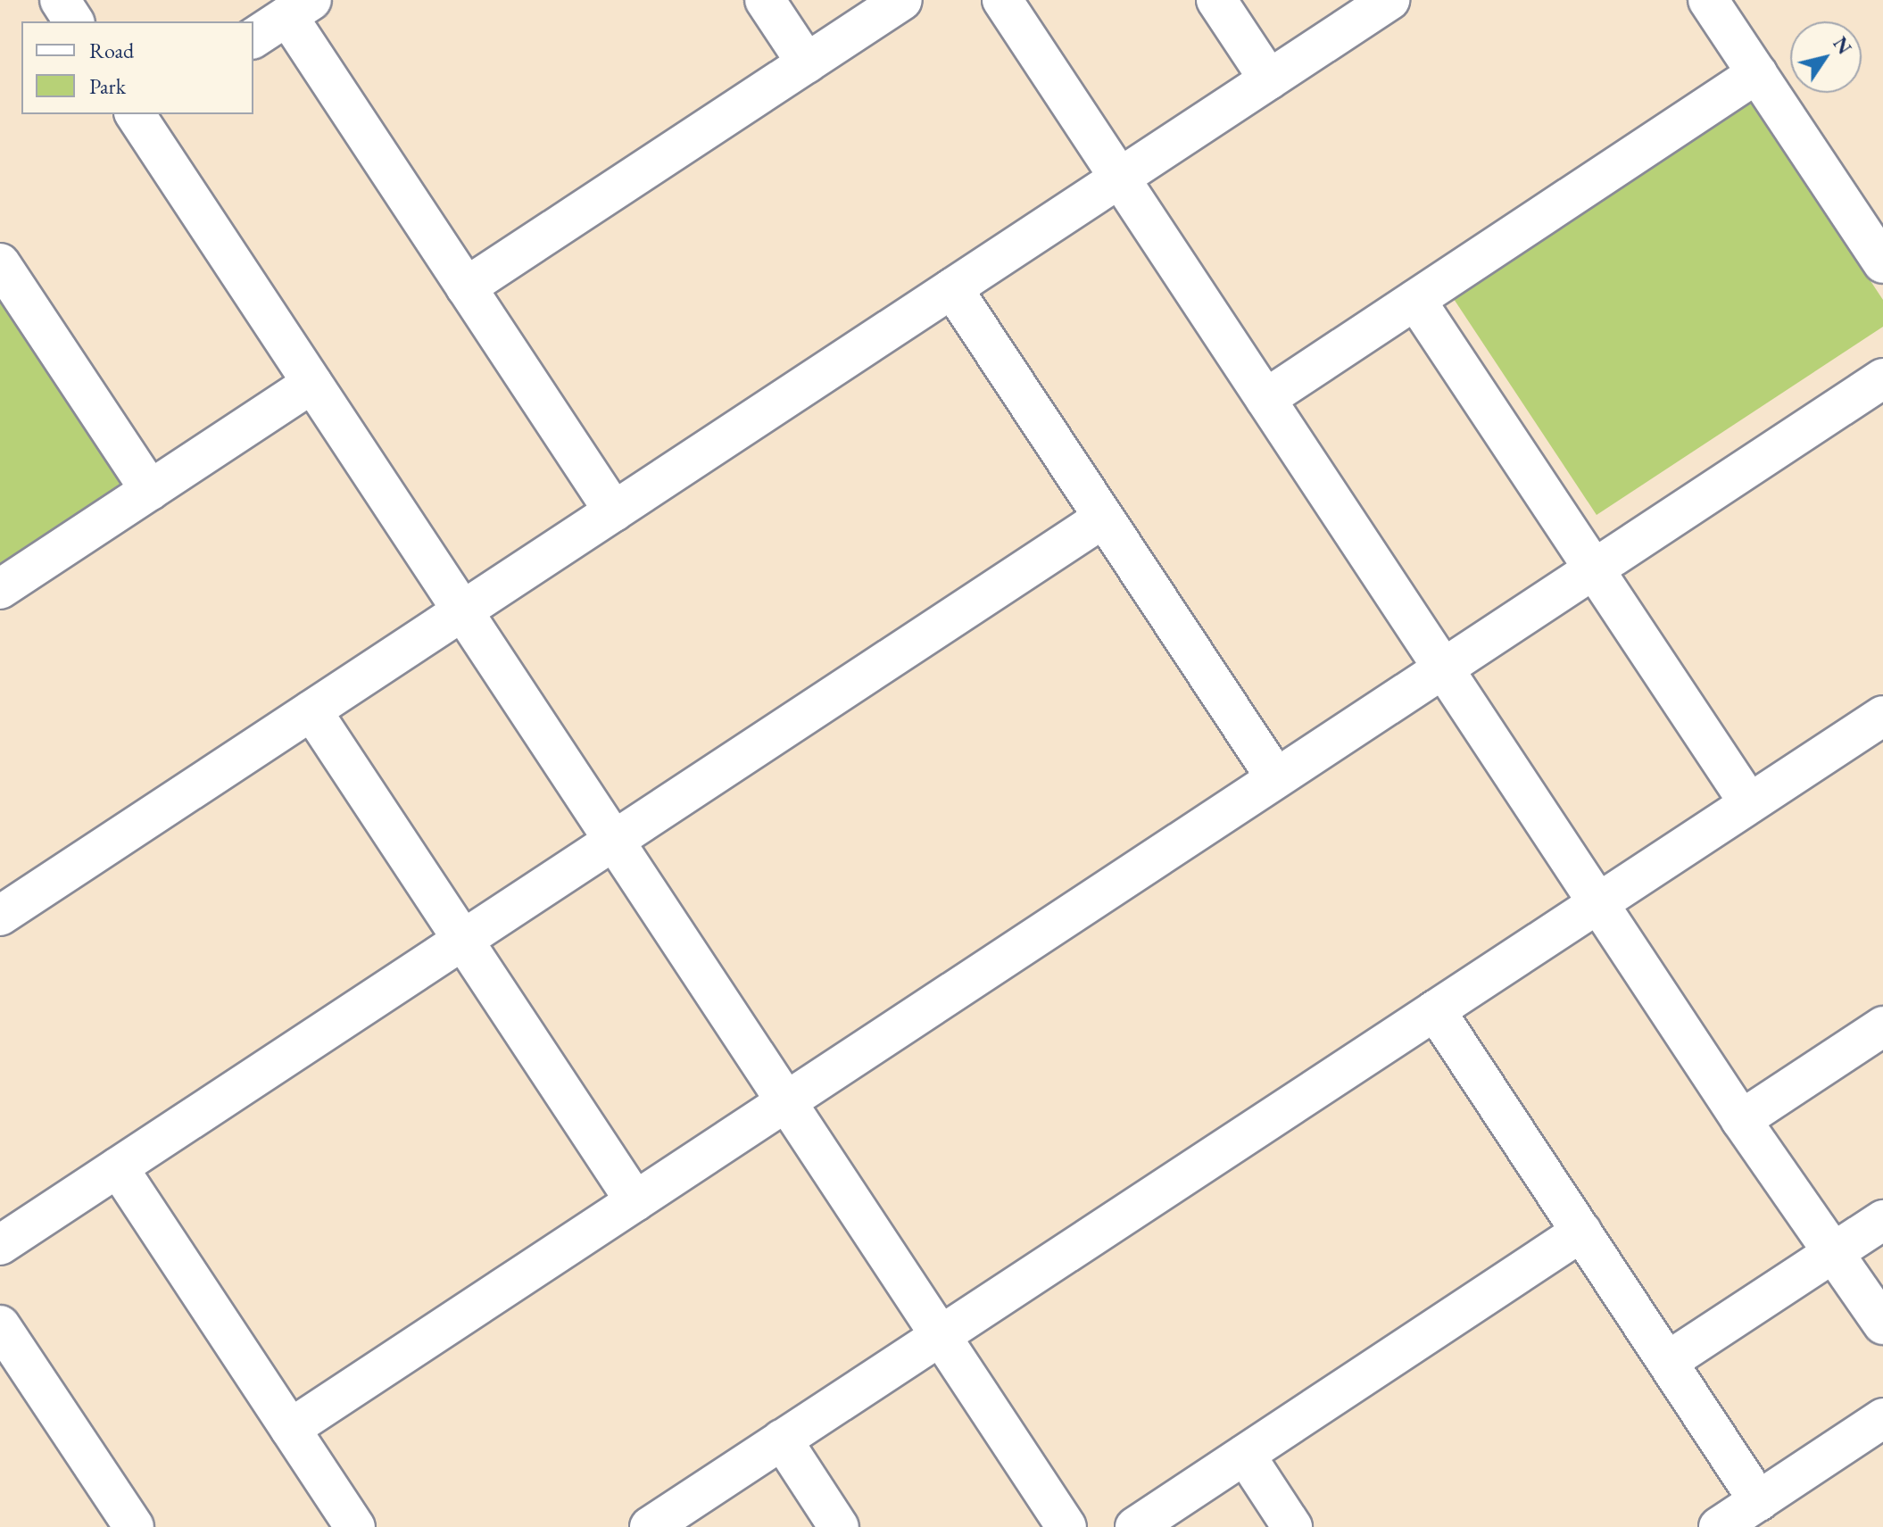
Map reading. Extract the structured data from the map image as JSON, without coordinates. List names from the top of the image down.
{
  "legend": ["Road", "Park"],
  "north": "top right"
}
